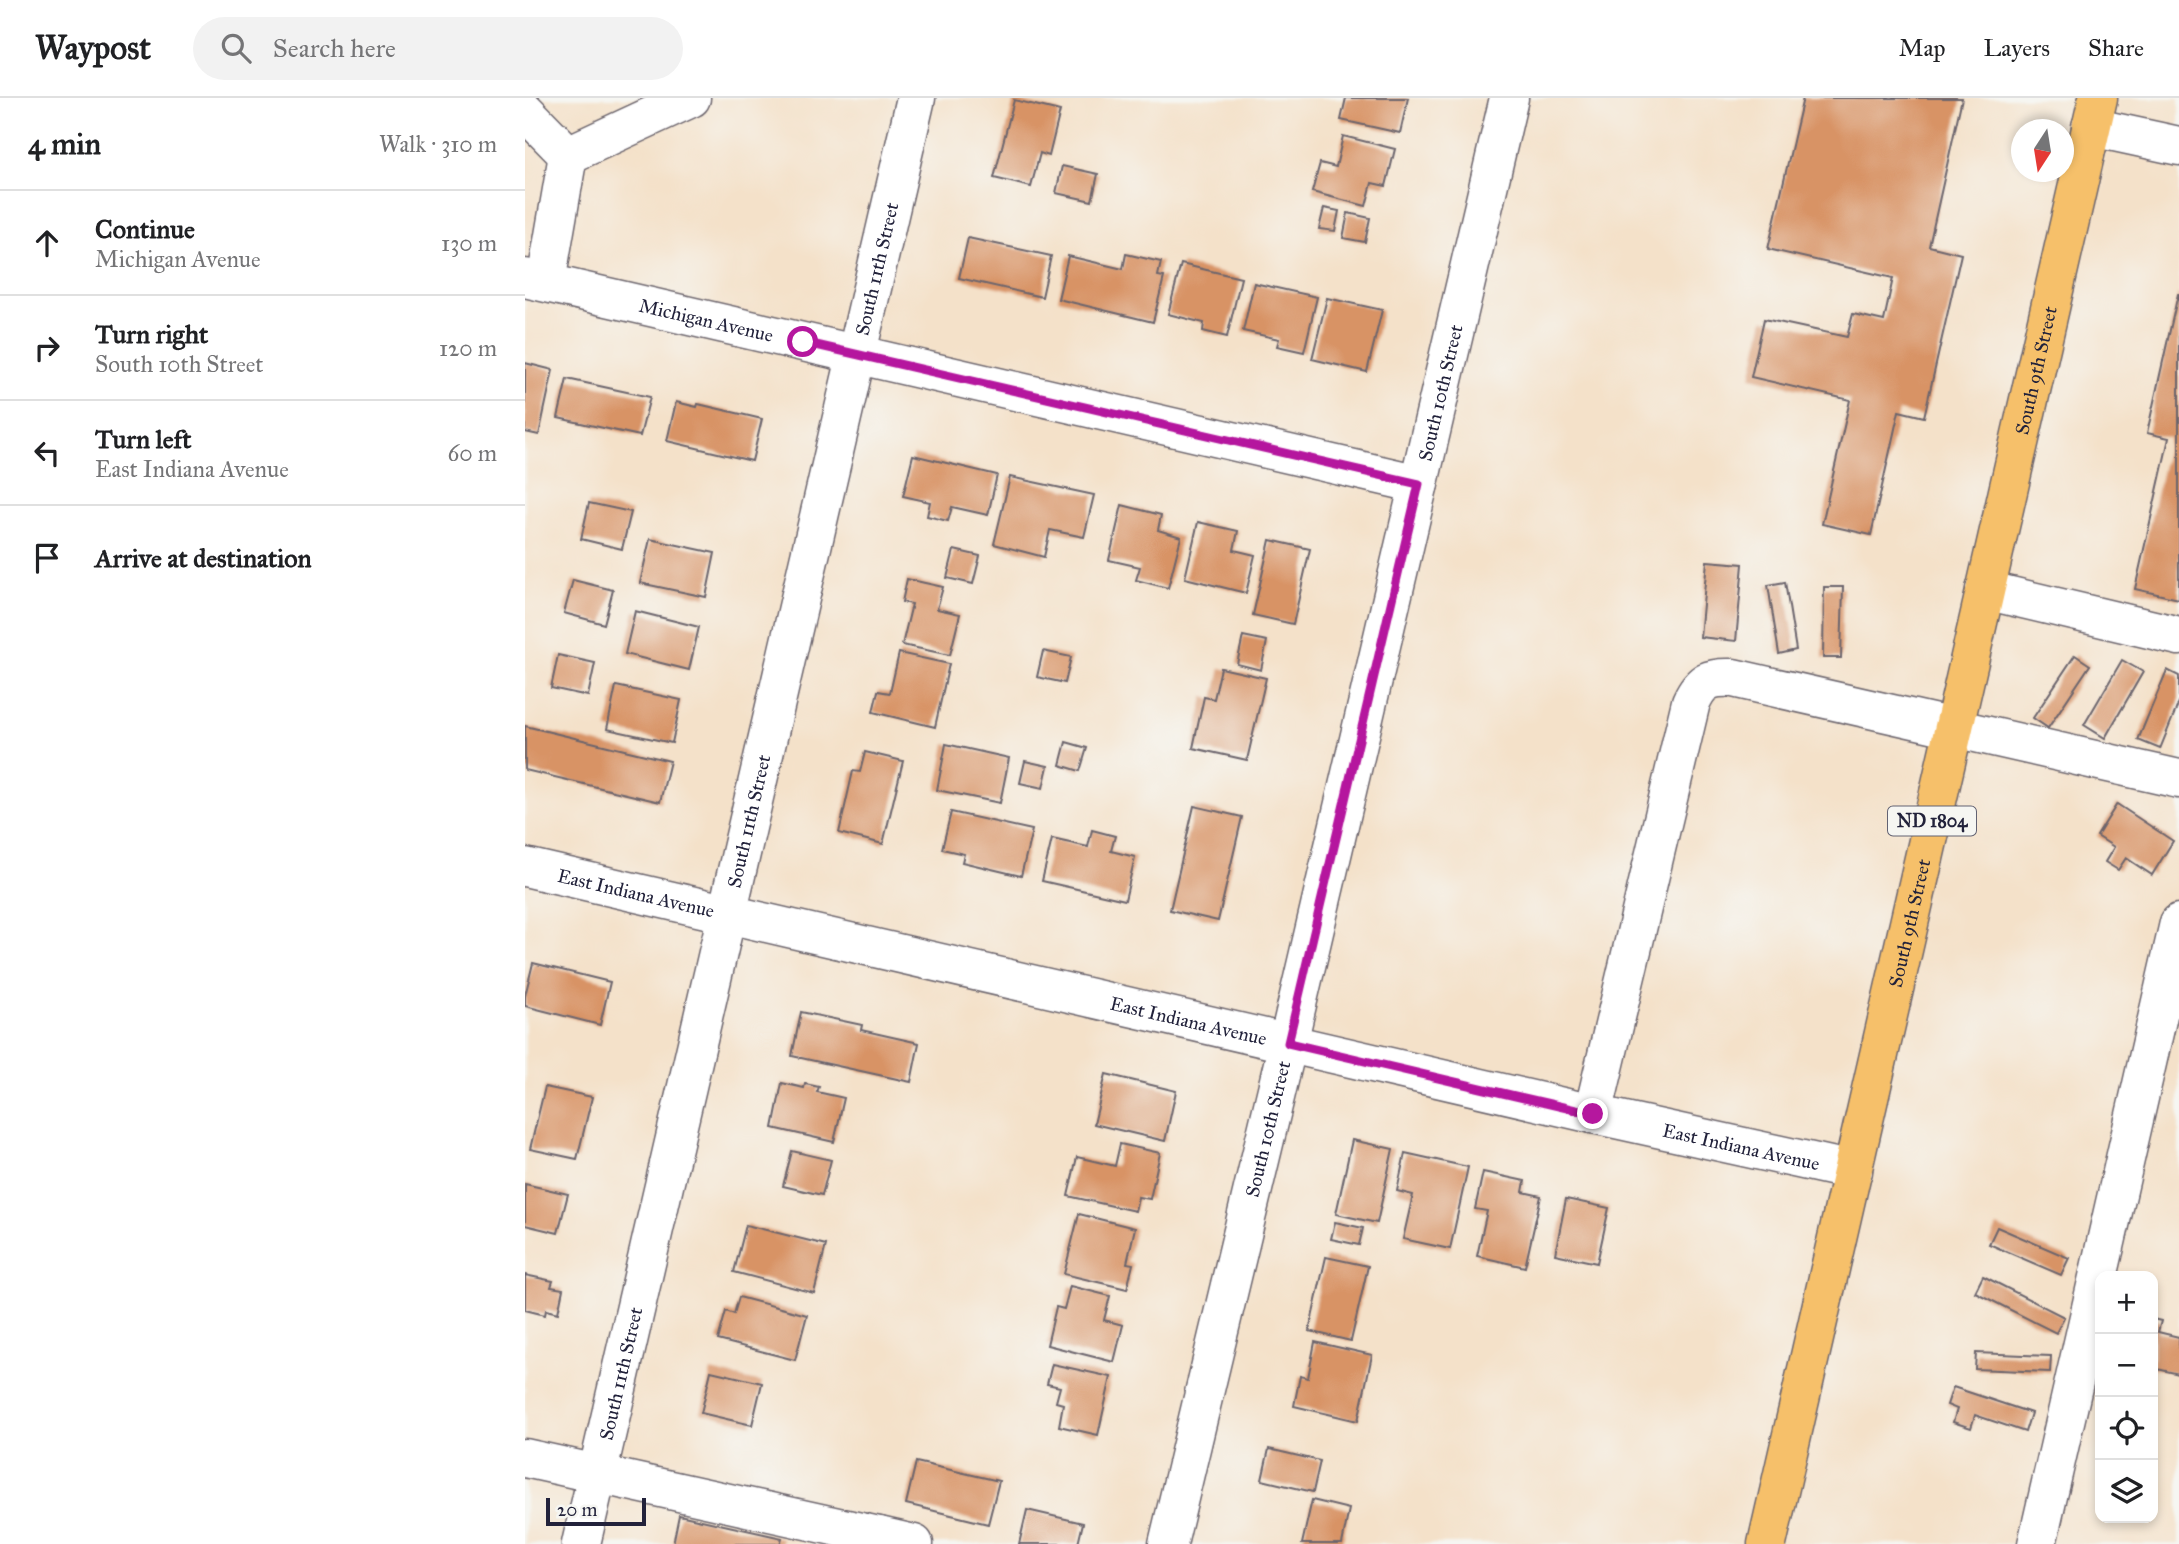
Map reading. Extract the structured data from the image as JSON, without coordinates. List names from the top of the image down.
{
  "streets": {
    "main road": ["South 9th Street", "ND 1804"],
    "street": [
      "South 11th Street",
      "Michigan Avenue",
      "South 10th Street",
      "East Indiana Avenue"
    ]
  },
  "crossings": [
    ["South 11th Street", "Michigan Avenue"],
    ["South 11th Street", "East Indiana Avenue"],
    ["Michigan Avenue", "South 10th Street"],
    ["South 9th Street", "East Indiana Avenue"],
    ["South 10th Street", "East Indiana Avenue"]
  ],
  "scale_bar": "20 m",
  "north": "bottom",
  "page": {
    "header": "Waypost",
    "search": "Search here",
    "nav": ["Map", "Layers", "Share"],
    "heading": ["4 min", "Walk · 310 m"],
    "list": [
      ["Continue", "Michigan Avenue", "130 m"],
      ["Turn right", "South 10th Street", "120 m"],
      ["Turn left", "East Indiana Avenue", "60 m"],
      "Arrive at destination"
    ],
    "map_buttons": ["+", "−"],
    "scale": "20 m"
  }
}
